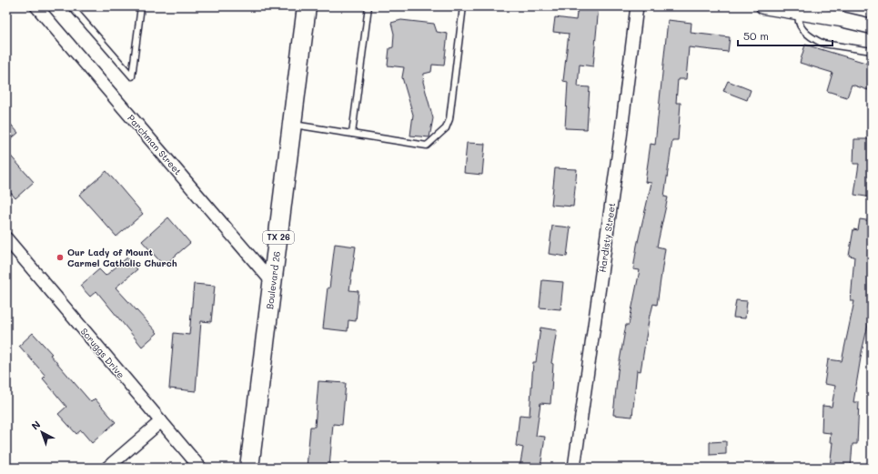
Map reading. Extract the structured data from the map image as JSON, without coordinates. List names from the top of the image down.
{
  "streets": {
    "main road": ["TX 26", "Boulevard 26"],
    "street": ["Parchman Street", "Hardisty Street", "Scruggs Drive"]
  },
  "crossings": [
    ["Parchman Street", "Boulevard 26"]
  ],
  "places": ["Our Lady of Mount Carmel Catholic Church"],
  "scale_bar": "50 m",
  "north": "top left"
}
